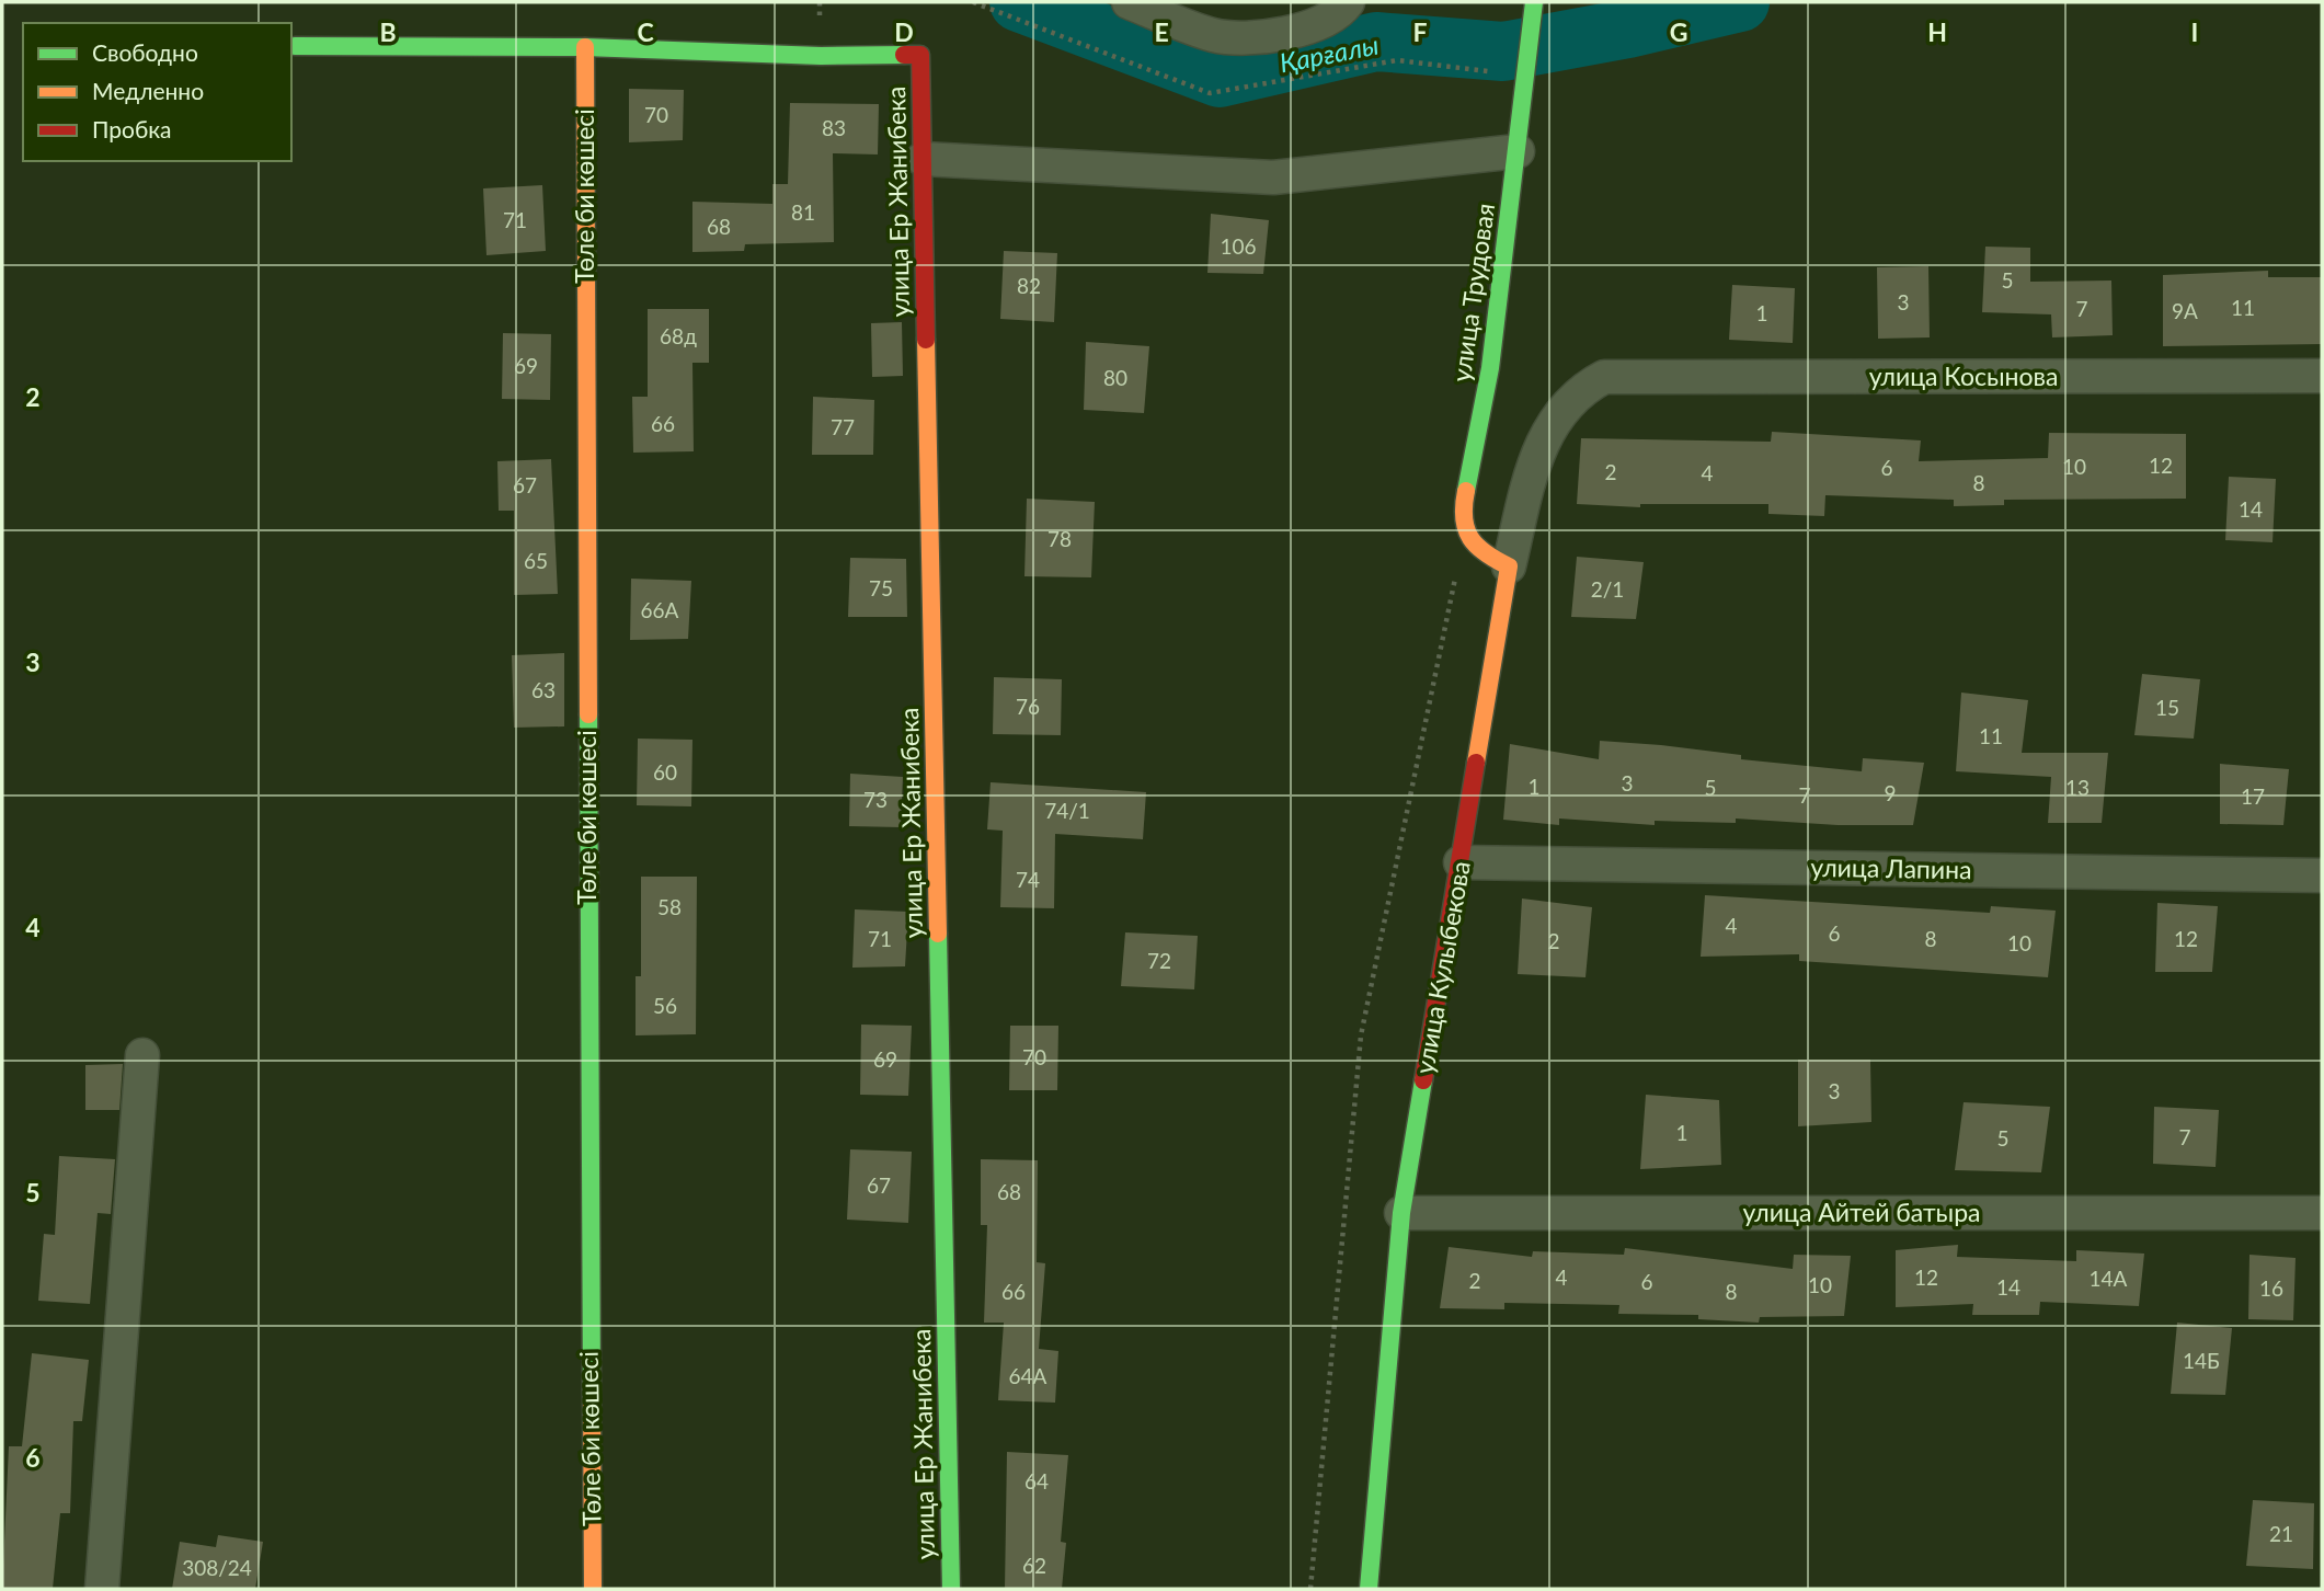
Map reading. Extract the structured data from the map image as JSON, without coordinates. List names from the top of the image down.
{
  "streets": {
    "street": [
      "Төле би көшесі",
      "улица Ер Жанибека",
      "улица Трудовая",
      "улица Косынова",
      "улица Лапина",
      "улица Кулыбекова",
      "улица Айтей батыра"
    ]
  },
  "crossings": [
    ["Төле би көшесі", "улица Ер Жанибека"],
    ["улица Косынова", "улица Кулыбекова"],
    ["улица Лапина", "улица Кулыбекова"],
    ["улица Кулыбекова", "улица Айтей батыра"]
  ],
  "water": ["Қарғалы"],
  "house_numbers": [
    "70",
    "83",
    "81",
    "71",
    "68",
    "106",
    "5",
    "82",
    "3",
    "11",
    "7",
    "9А",
    "1",
    "68д",
    "69",
    "80",
    "66",
    "77",
    "12",
    "10",
    "6",
    "2",
    "4",
    "8",
    "67",
    "14",
    "78",
    "65",
    "75",
    "2/1",
    "66А",
    "63",
    "76",
    "15",
    "11",
    "60",
    "3",
    "1",
    "5",
    "13",
    "9",
    "7",
    "17",
    "73",
    "74/1",
    "74",
    "58",
    "4",
    "6",
    "71",
    "8",
    "12",
    "2",
    "10",
    "72",
    "56",
    "70",
    "69",
    "3",
    "1",
    "7",
    "5",
    "67",
    "68",
    "4",
    "12",
    "14А",
    "2",
    "6",
    "10",
    "14",
    "16",
    "66",
    "8",
    "14Б",
    "64А",
    "64",
    "21",
    "62",
    "308/24"
  ],
  "legend": ["Свободно", "Медленно", "Пробка"],
  "grid": {
    "columns": [
      "B",
      "C",
      "D",
      "E",
      "F",
      "G",
      "H",
      "I"
    ],
    "rows": [
      "2",
      "3",
      "4",
      "5",
      "6"
    ]
  }
}
